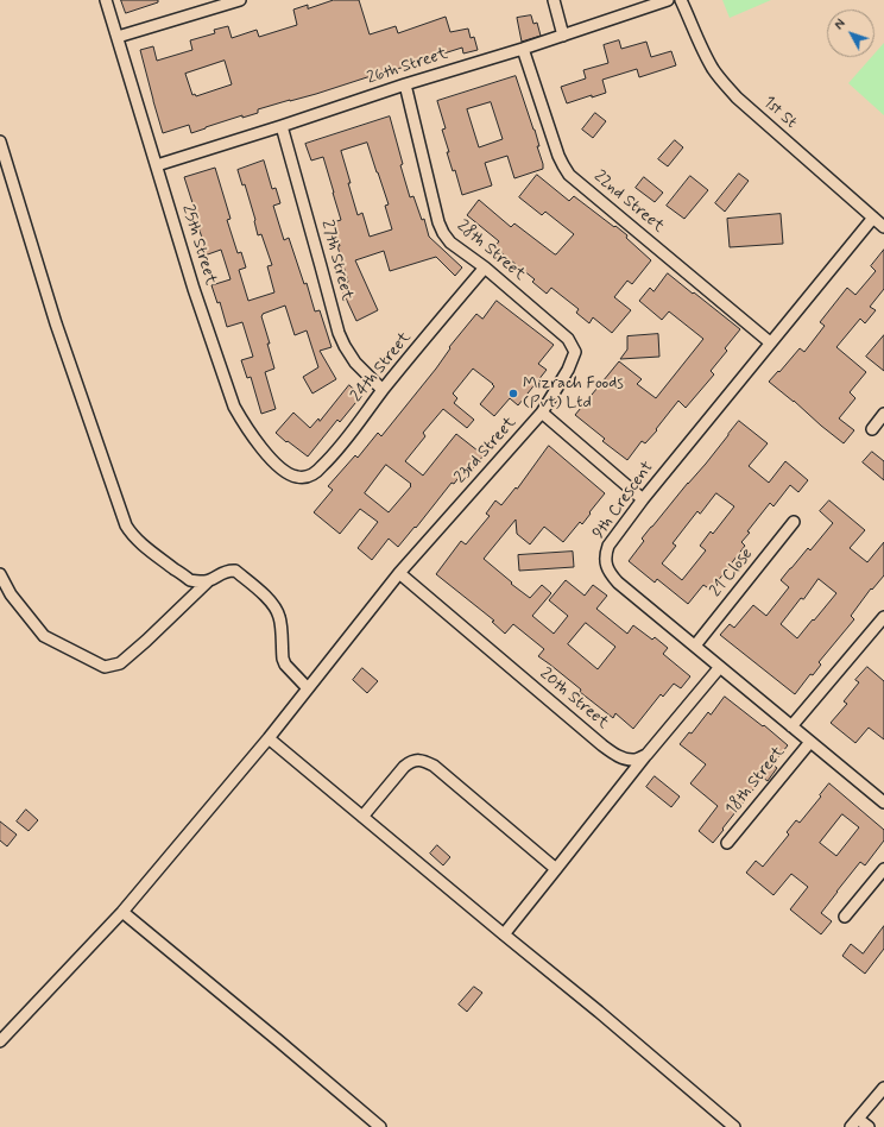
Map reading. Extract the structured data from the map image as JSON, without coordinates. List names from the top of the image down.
{
  "streets": {
    "street": [
      "26th Street",
      "1st St",
      "22nd Street",
      "25th Street",
      "28th Street",
      "27th Street",
      "24th Street",
      "23rd Street",
      "9th Crescent",
      "21 Close",
      "20th Street",
      "18th Street"
    ]
  },
  "crossings": [
    ["26th Street", "22nd Street"],
    ["26th Street", "25th Street"],
    ["26th Street", "28th Street"],
    ["26th Street", "27th Street"],
    ["1st St", "9th Crescent"],
    ["22nd Street", "9th Crescent"],
    ["25th Street", "24th Street"],
    ["28th Street", "24th Street"],
    ["28th Street", "23rd Street"],
    ["27th Street", "24th Street"],
    ["23rd Street", "20th Street"],
    ["9th Crescent", "21 Close"],
    ["9th Crescent", "18th Street"]
  ],
  "places": ["Mizrach Foods (Pvt) Ltd"],
  "north": "top left"
}
